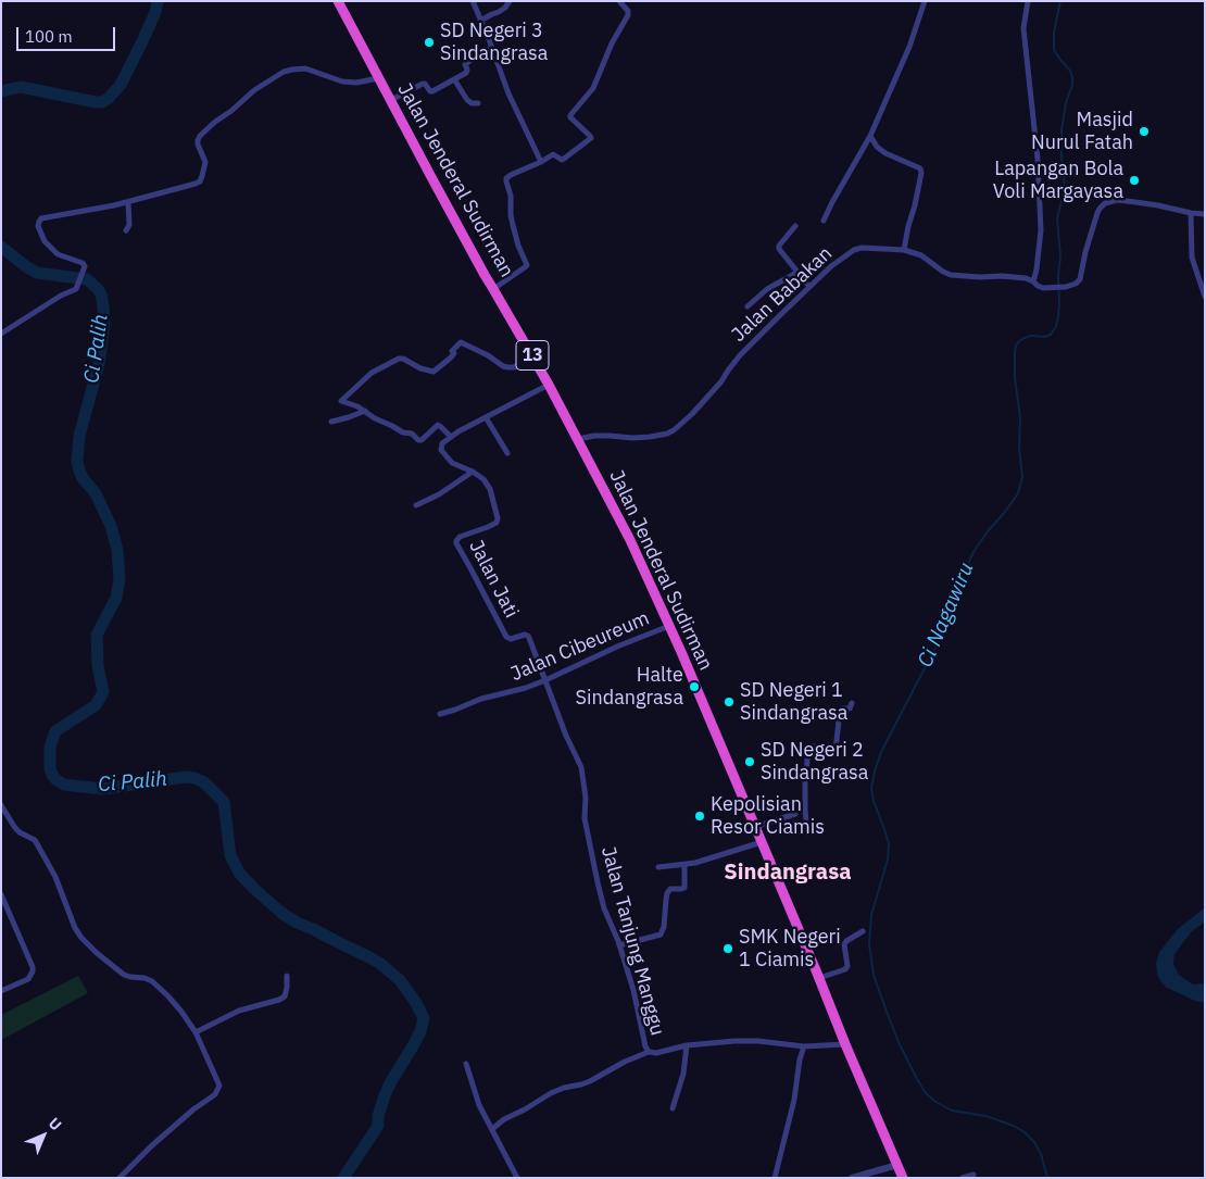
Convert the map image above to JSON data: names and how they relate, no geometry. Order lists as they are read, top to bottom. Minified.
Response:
{"streets":{"highway":["Jalan Jenderal Sudirman","13"],"street":["Jalan Babakan","Jalan Jati","Jalan Cibeureum","Jalan Tanjung Manggu"]},"crossings":[["Jalan Jenderal Sudirman","Jalan Babakan"],["Jalan Jenderal Sudirman","Jalan Cibeureum"],["Jalan Jenderal Sudirman","Jalan Tanjung Manggu"],["Jalan Jati","Jalan Cibeureum"],["Jalan Jati","Jalan Tanjung Manggu"],["Jalan Cibeureum","Jalan Tanjung Manggu"]],"districts":["Sindangrasa"],"water":["Ci Palih","Ci Nagawiru"],"places":["SD Negeri 3 Sindangrasa","Masjid Nurul Fatah","Lapangan Bola Voli Margayasa","Halte Sindangrasa","SD Negeri 1 Sindangrasa","SD Negeri 2 Sindangrasa","Kepolisian Resor Ciamis","SMK Negeri 1 Ciamis"],"scale_bar":"100 m","north":"top right"}
